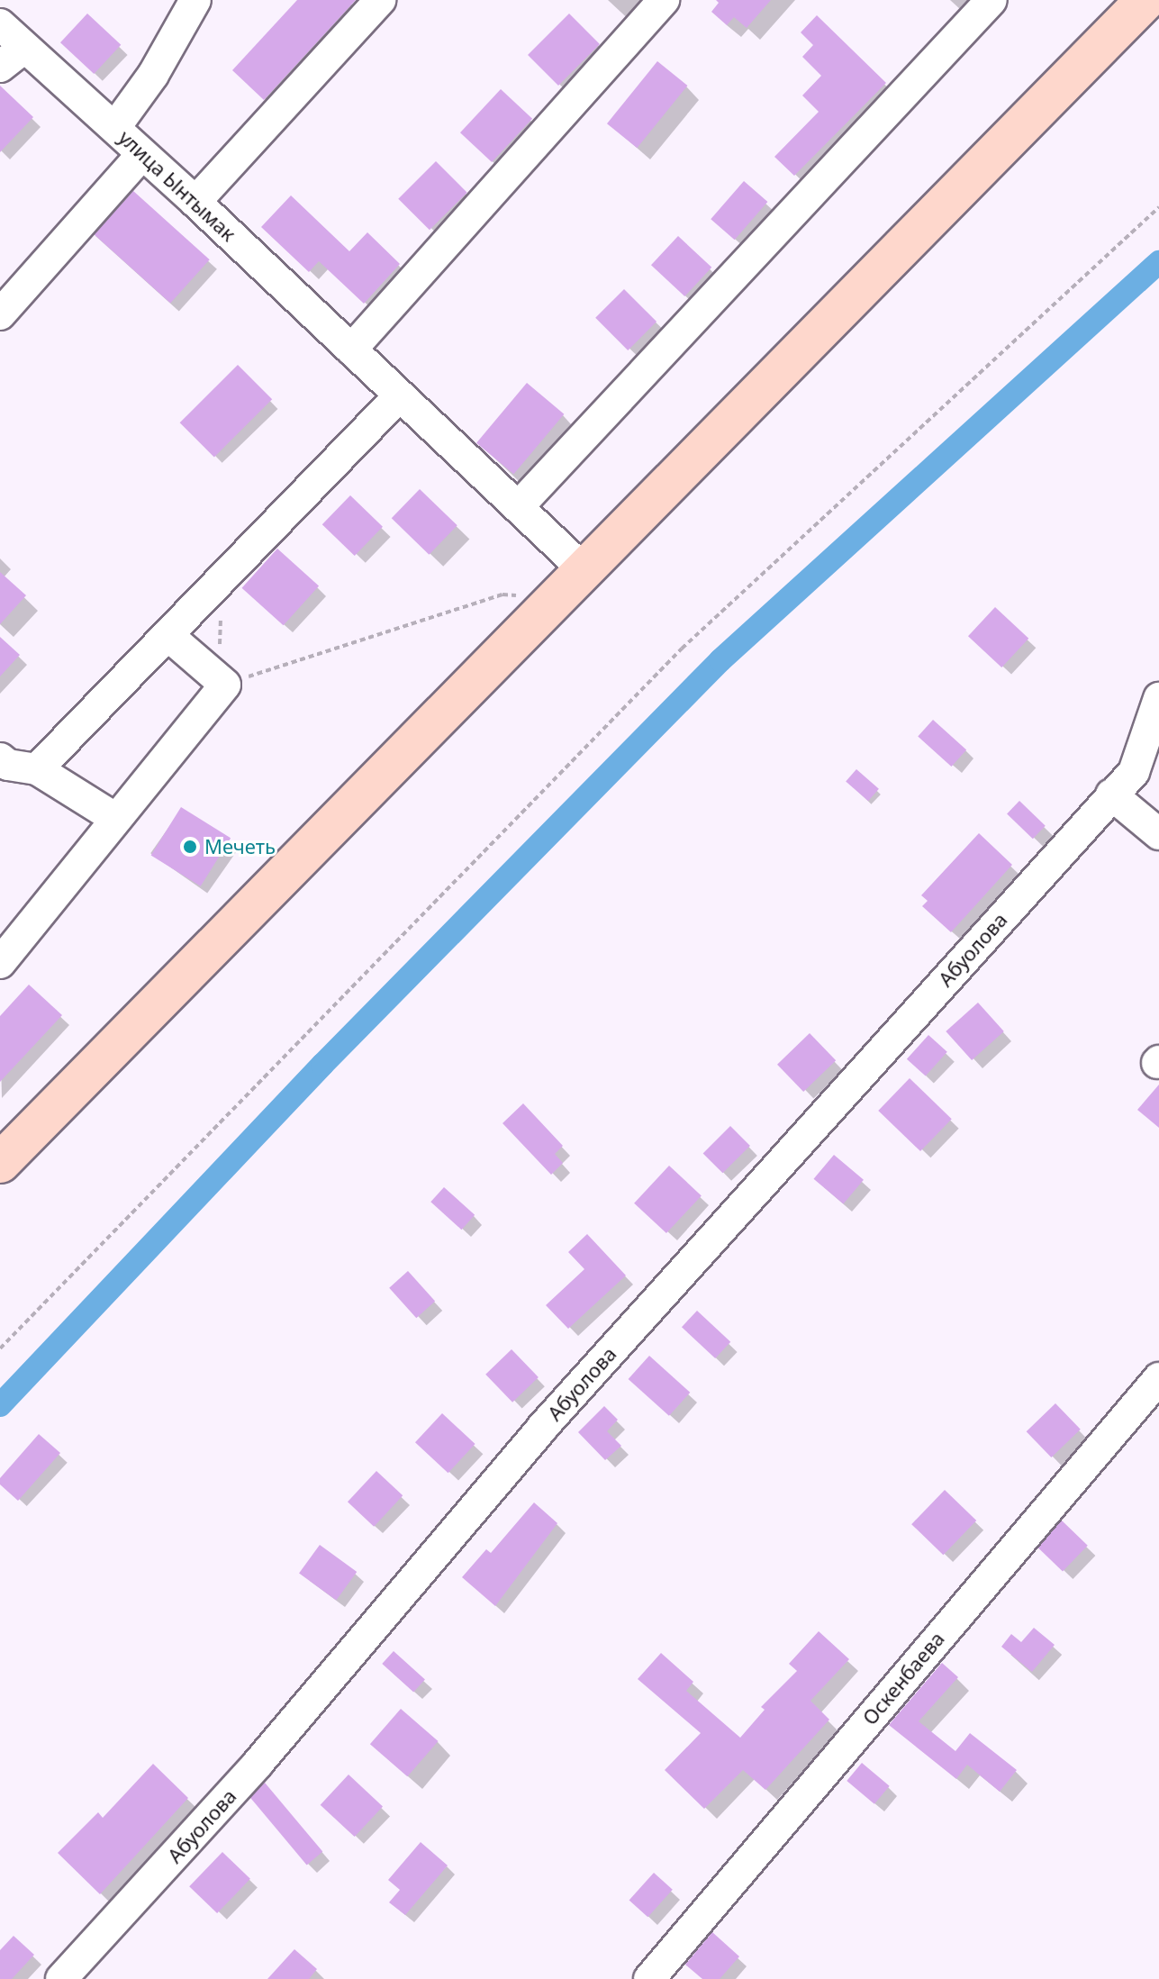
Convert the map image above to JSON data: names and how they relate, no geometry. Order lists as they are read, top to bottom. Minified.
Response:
{"streets":{"street":["улица Ынтымак","Абуолова","Оскенбаева"]},"places":["Мечеть"]}
